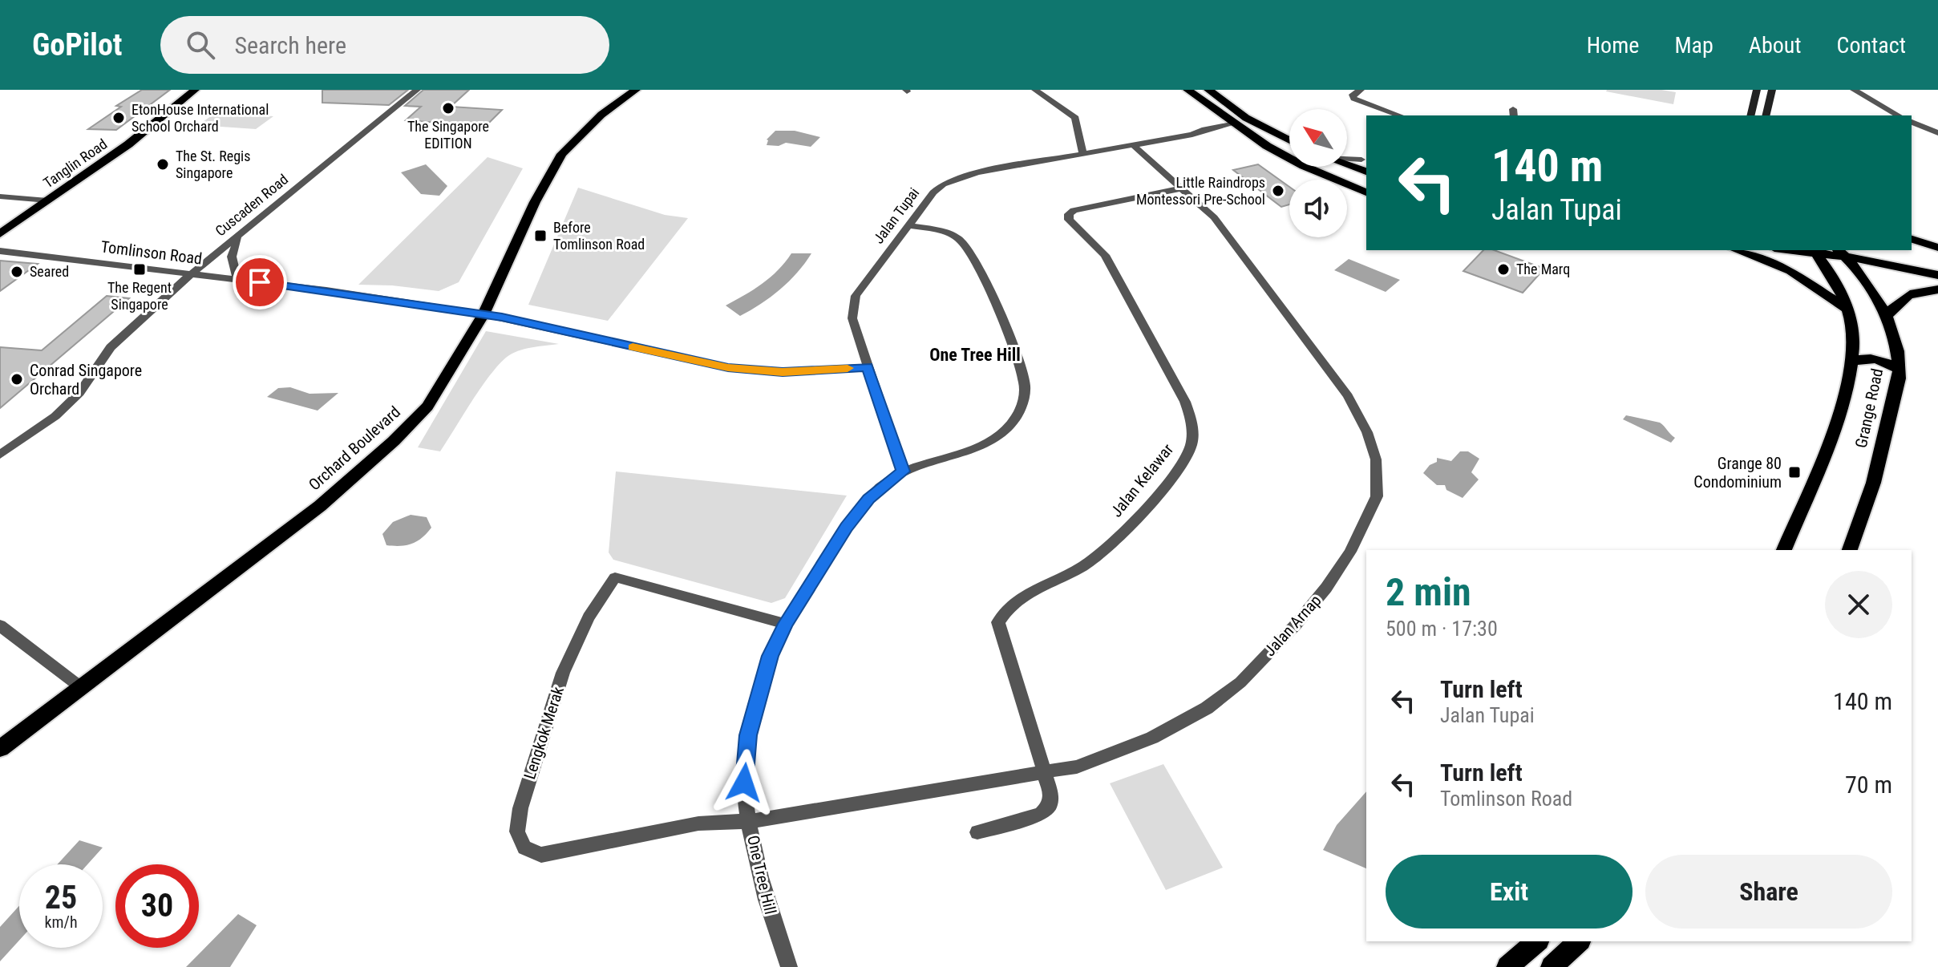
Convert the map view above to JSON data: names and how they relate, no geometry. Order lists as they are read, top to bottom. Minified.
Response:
{"streets":{"main road":["Tanglin Road","Grange Road","Orchard Boulevard"],"street":["Cuscaden Road","Jalan Tupai","Tomlinson Road","Jalan Kelawar","Jalan Arnap","Lengkok Merak","One Tree Hill"]},"crossings":[["Cuscaden Road","Tomlinson Road"],["Jalan Tupai","Tomlinson Road"],["Jalan Tupai","Jalan Arnap"],["Jalan Tupai","One Tree Hill"],["Tomlinson Road","Orchard Boulevard"],["Jalan Kelawar","Jalan Arnap"],["Jalan Arnap","Lengkok Merak"],["Jalan Arnap","One Tree Hill"],["Lengkok Merak","One Tree Hill"]],"districts":["One Tree Hill"],"places":{"other":["The Singapore EDITION","EtonHouse International School Orchard","The St. Regis Singapore","Little Raindrops Montessori Pre-School","The Marq","Seared","Conrad Singapore Orchard"],"transit":["Before Tomlinson Road","The Regent Singapore","Grange 80 Condominium"]},"north":"top left","page":{"header":"GoPilot","search":"Search here","nav":["Home","Map","About","Contact"],"turn":["140 m","Jalan Tupai"],"heading":["2 min","500 m · 17:30"],"list":[{"name":"Turn left","note":"Jalan Tupai","value":"140 m"},{"name":"Turn left","note":"Tomlinson Road","value":"70 m"}],"buttons":["Exit","Share"],"speed":"25 km/h","limit":"30"}}
